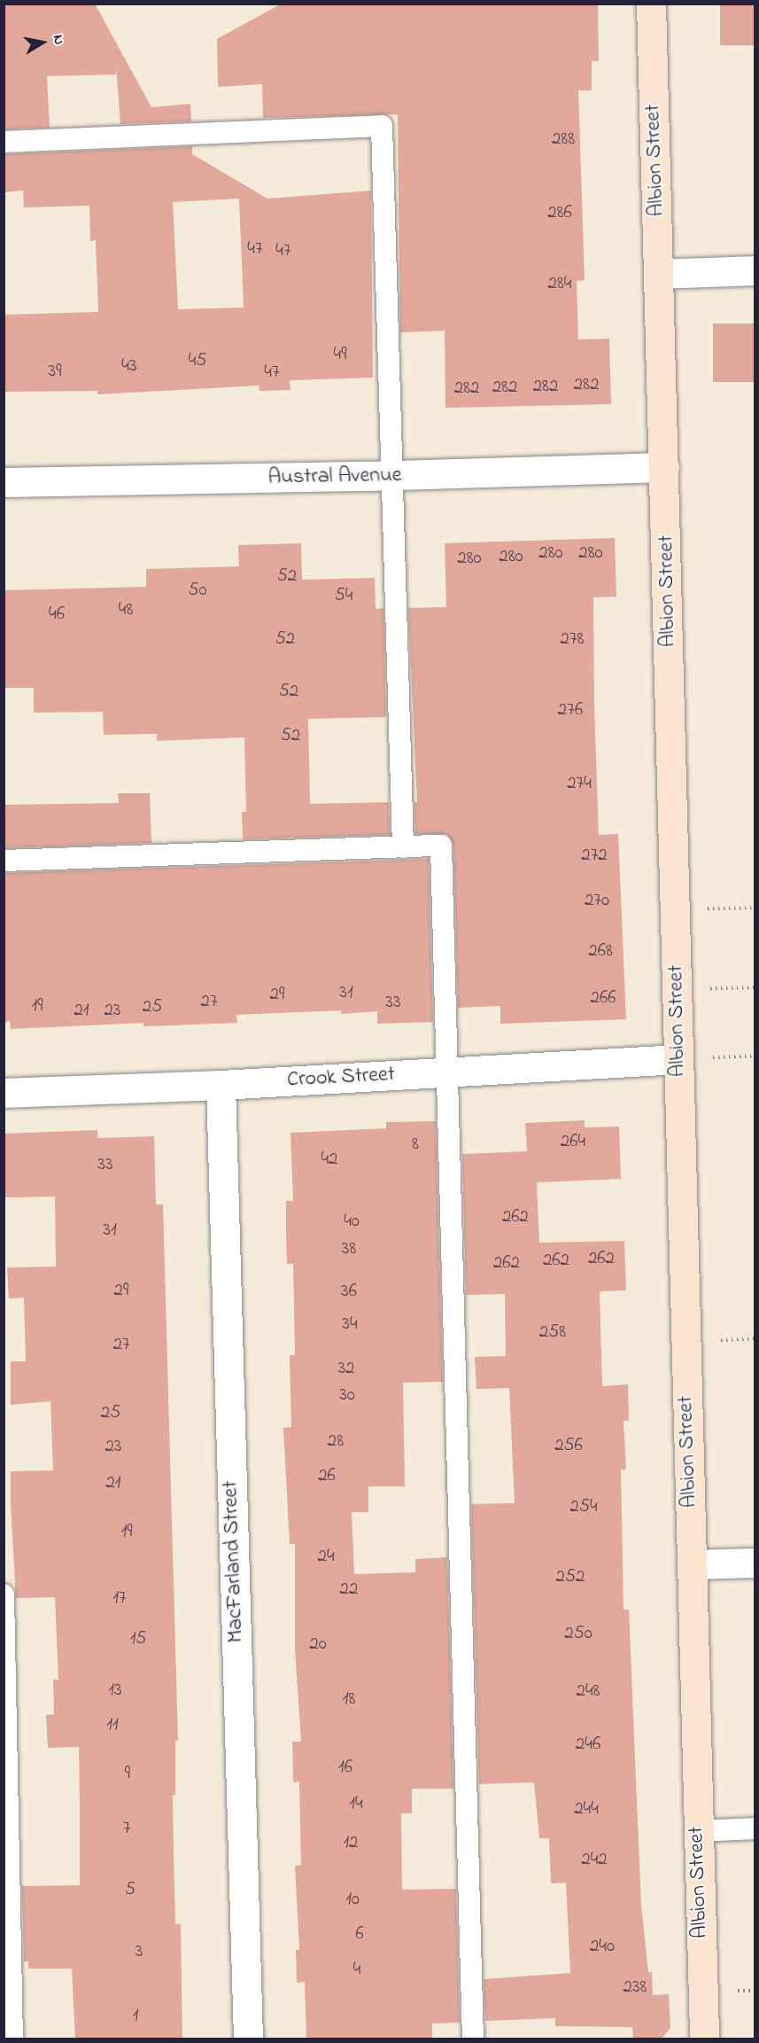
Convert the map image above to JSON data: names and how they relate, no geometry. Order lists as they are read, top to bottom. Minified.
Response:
{"streets":{"street":["Albion Street","Austral Avenue","Crook Street","MacFarland Street"]},"crossings":[["Albion Street","Austral Avenue"],["Albion Street","Crook Street"],["Crook Street","MacFarland Street"]],"house_numbers":["288","286","47","47","284","49","45","43","39","47","282","282","282","282","280","280","280","280","52","50","54","48","46","52","278","52","276","52","274","272","270","268","31","29","266","27","33","19","25","21","23","264","8","42","33","262","40","31","38","262","262","262","29","36","34","258","27","32","30","25","28","256","23","26","21","254","19","24","252","22","17","250","15","20","13","248","18","11","246","16","9","14","244","7","12","242","5","10","6","240","3","4","238","1"],"north":"right"}
